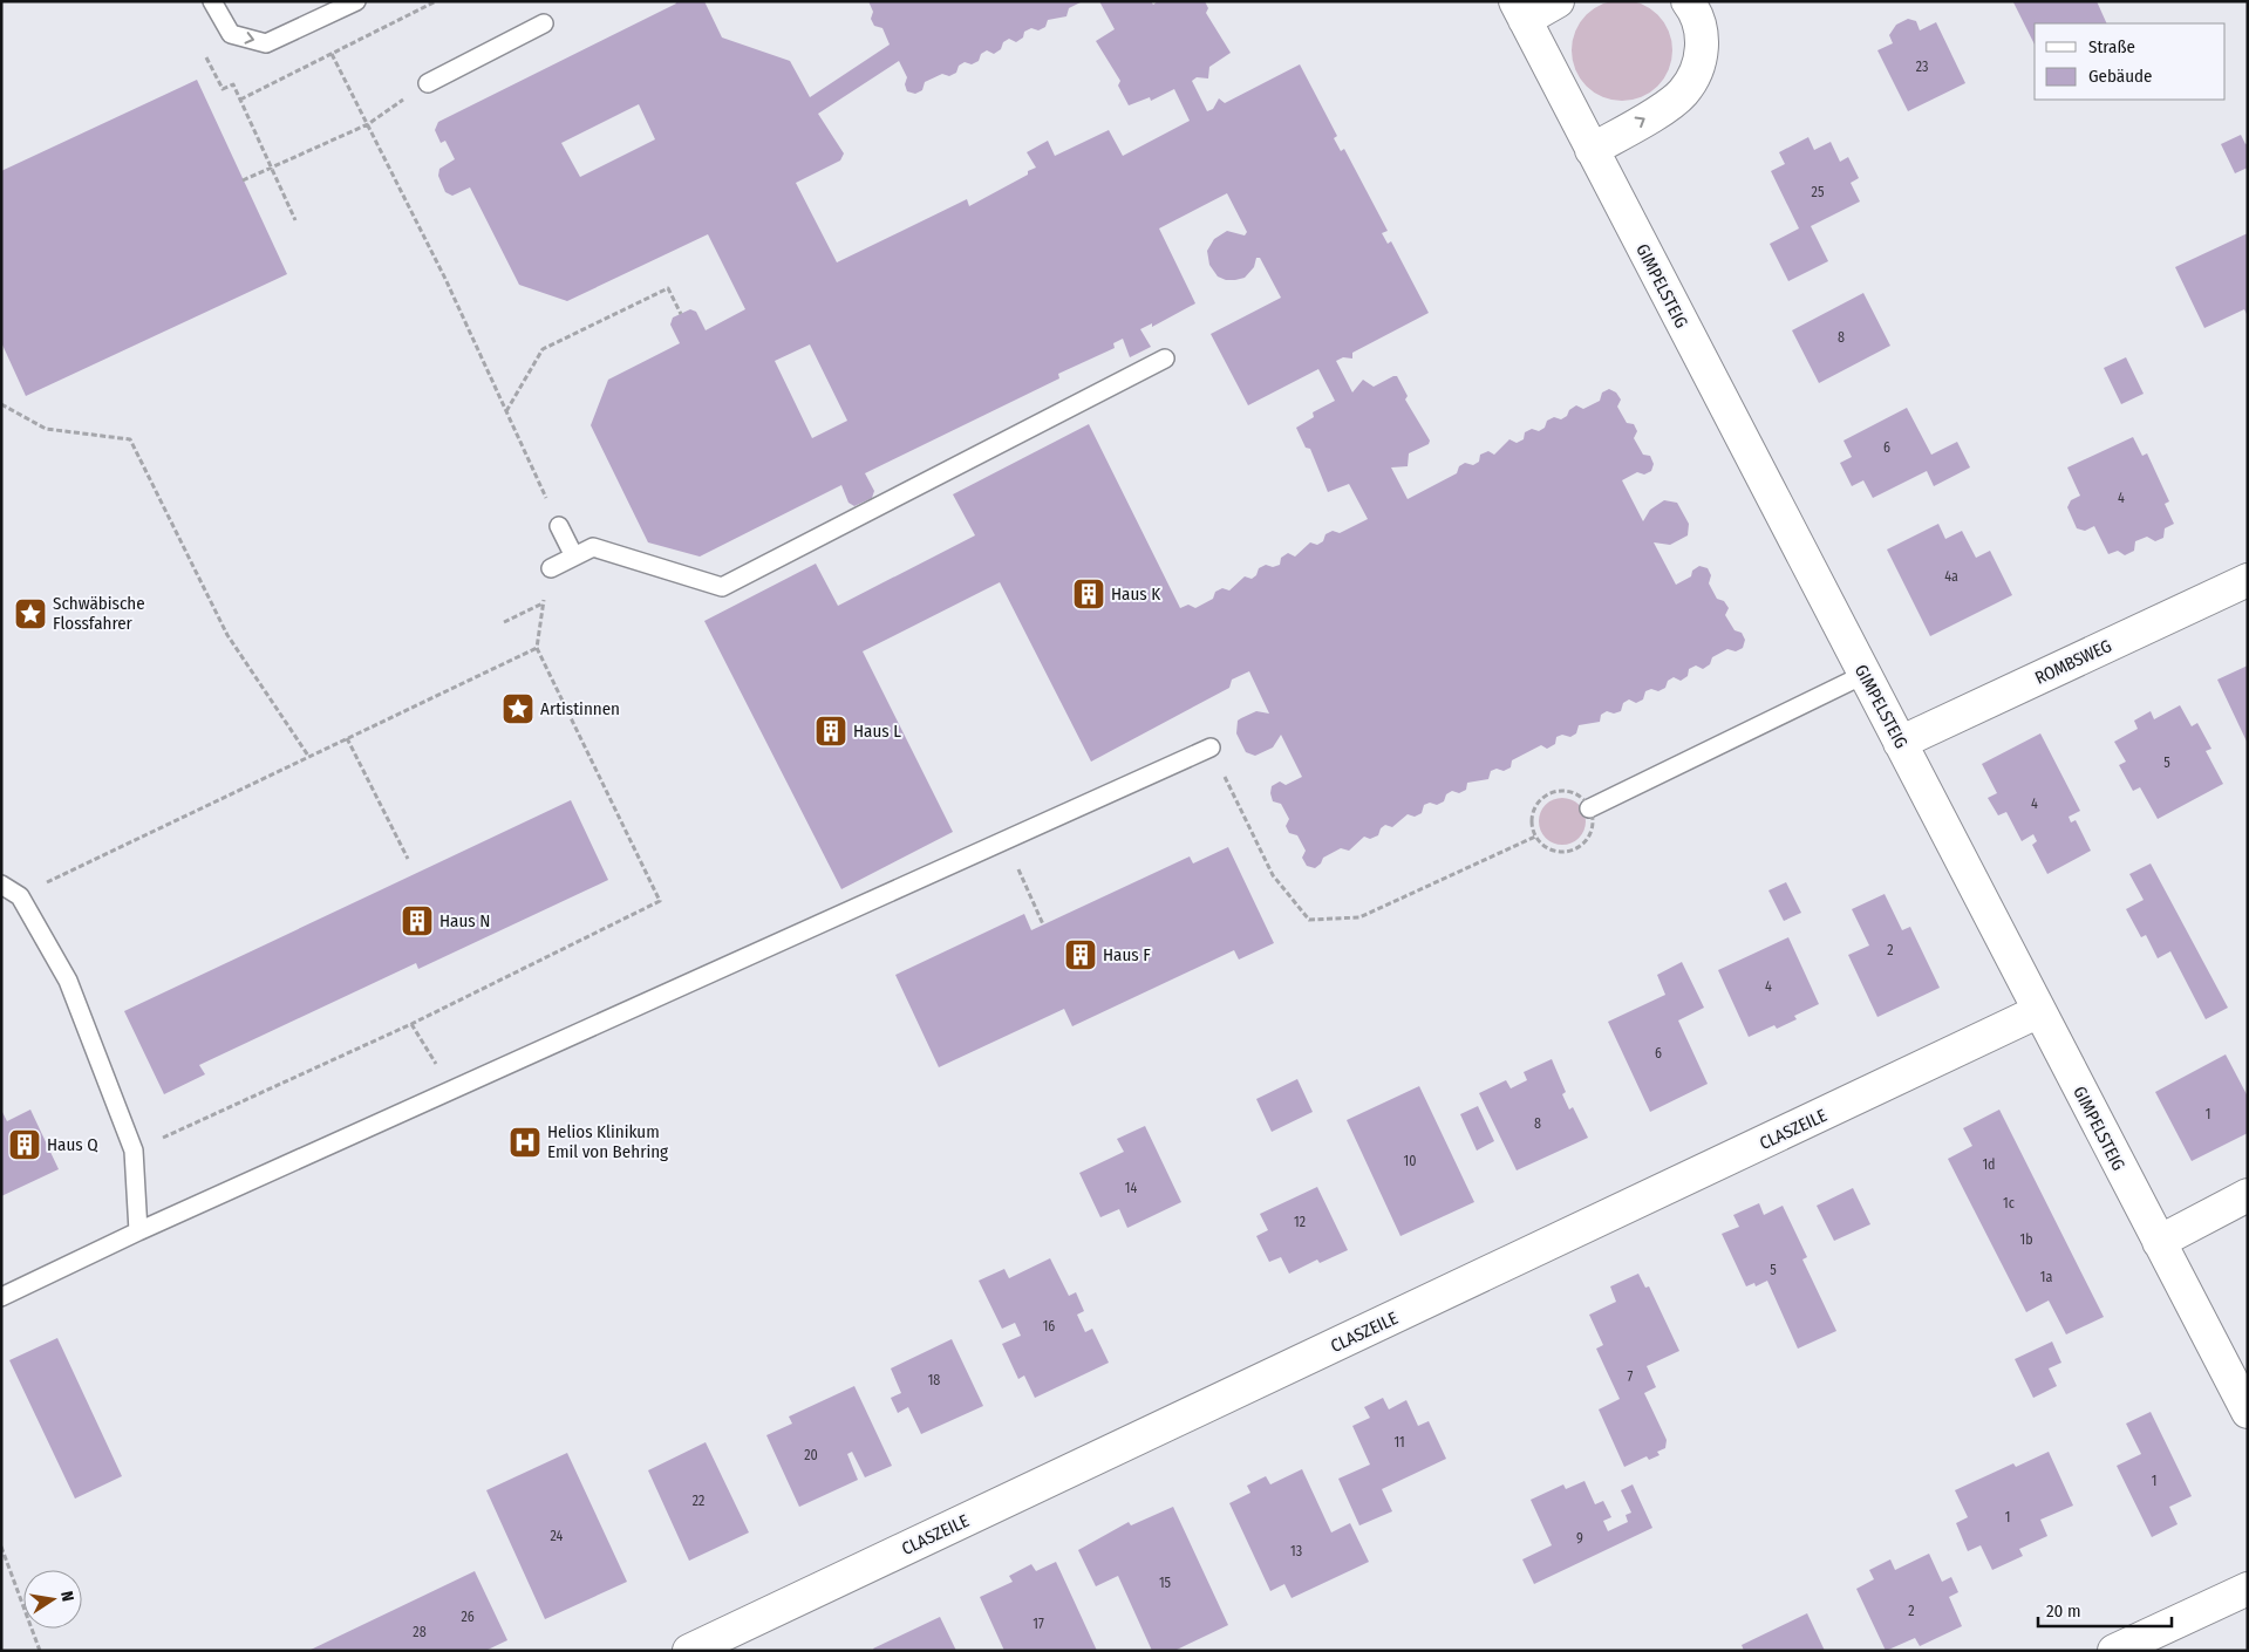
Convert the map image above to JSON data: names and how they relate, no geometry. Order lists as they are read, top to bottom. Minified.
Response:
{"streets":{"street":["GIMPELSTEIG","ROMBSWEG","CLASZEILE"]},"crossings":[["GIMPELSTEIG","ROMBSWEG"],["GIMPELSTEIG","CLASZEILE"]],"places":{"building":["Haus K","Haus L","Haus N","Haus F","Haus Q"],"place":["Schwäbische Flossfahrer","Artistinnen"],"hospital":["Helios Klinikum Emil von Behring"]},"house_numbers":["23","25","8","6","4","4a","5","4","2","4","6","1","8","10","1d","14","1c","12","1b","5","1a","16","7","18","11","20","1","22","1","24","9","13","15","2","26","17","28"],"legend":["Straße","Gebäude"],"scale_bar":"20 m","north":"right"}
